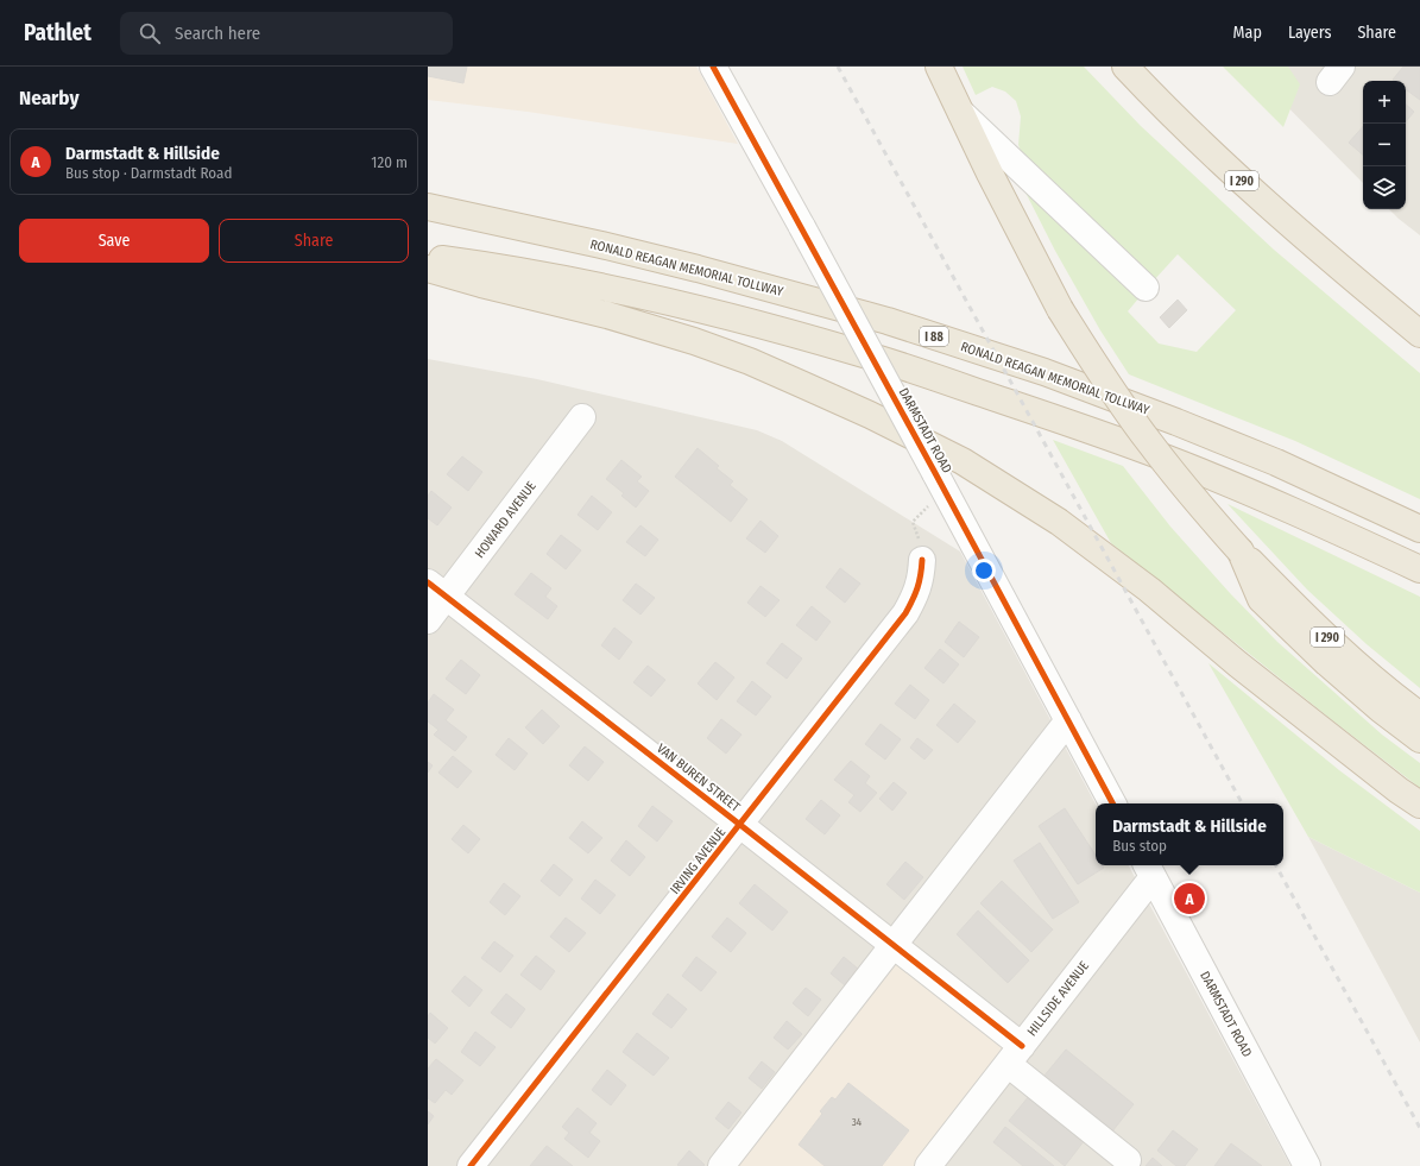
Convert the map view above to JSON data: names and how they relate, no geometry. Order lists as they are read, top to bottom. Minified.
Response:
{"streets":{"highway":["I 290","RONALD REAGAN MEMORIAL TOLLWAY","I 88"],"street":["DARMSTADT ROAD","HOWARD AVENUE","VAN BUREN STREET","IRVING AVENUE","HILLSIDE AVENUE"]},"crossings":[["DARMSTADT ROAD","HILLSIDE AVENUE"],["HOWARD AVENUE","VAN BUREN STREET"],["VAN BUREN STREET","IRVING AVENUE"],["VAN BUREN STREET","HILLSIDE AVENUE"]],"house_numbers":["34"],"page":{"header":"Pathlet","search":"Search here","nav":["Map","Layers","Share"],"heading":"Nearby","map_buttons":["+","−"],"list":[{"mark":"A","name":"Darmstadt & Hillside","note":"Bus stop · Darmstadt Road","value":"120 m"}],"buttons":["Save","Share"],"popup":["Darmstadt & Hillside","Bus stop"],"pins":"A"}}
